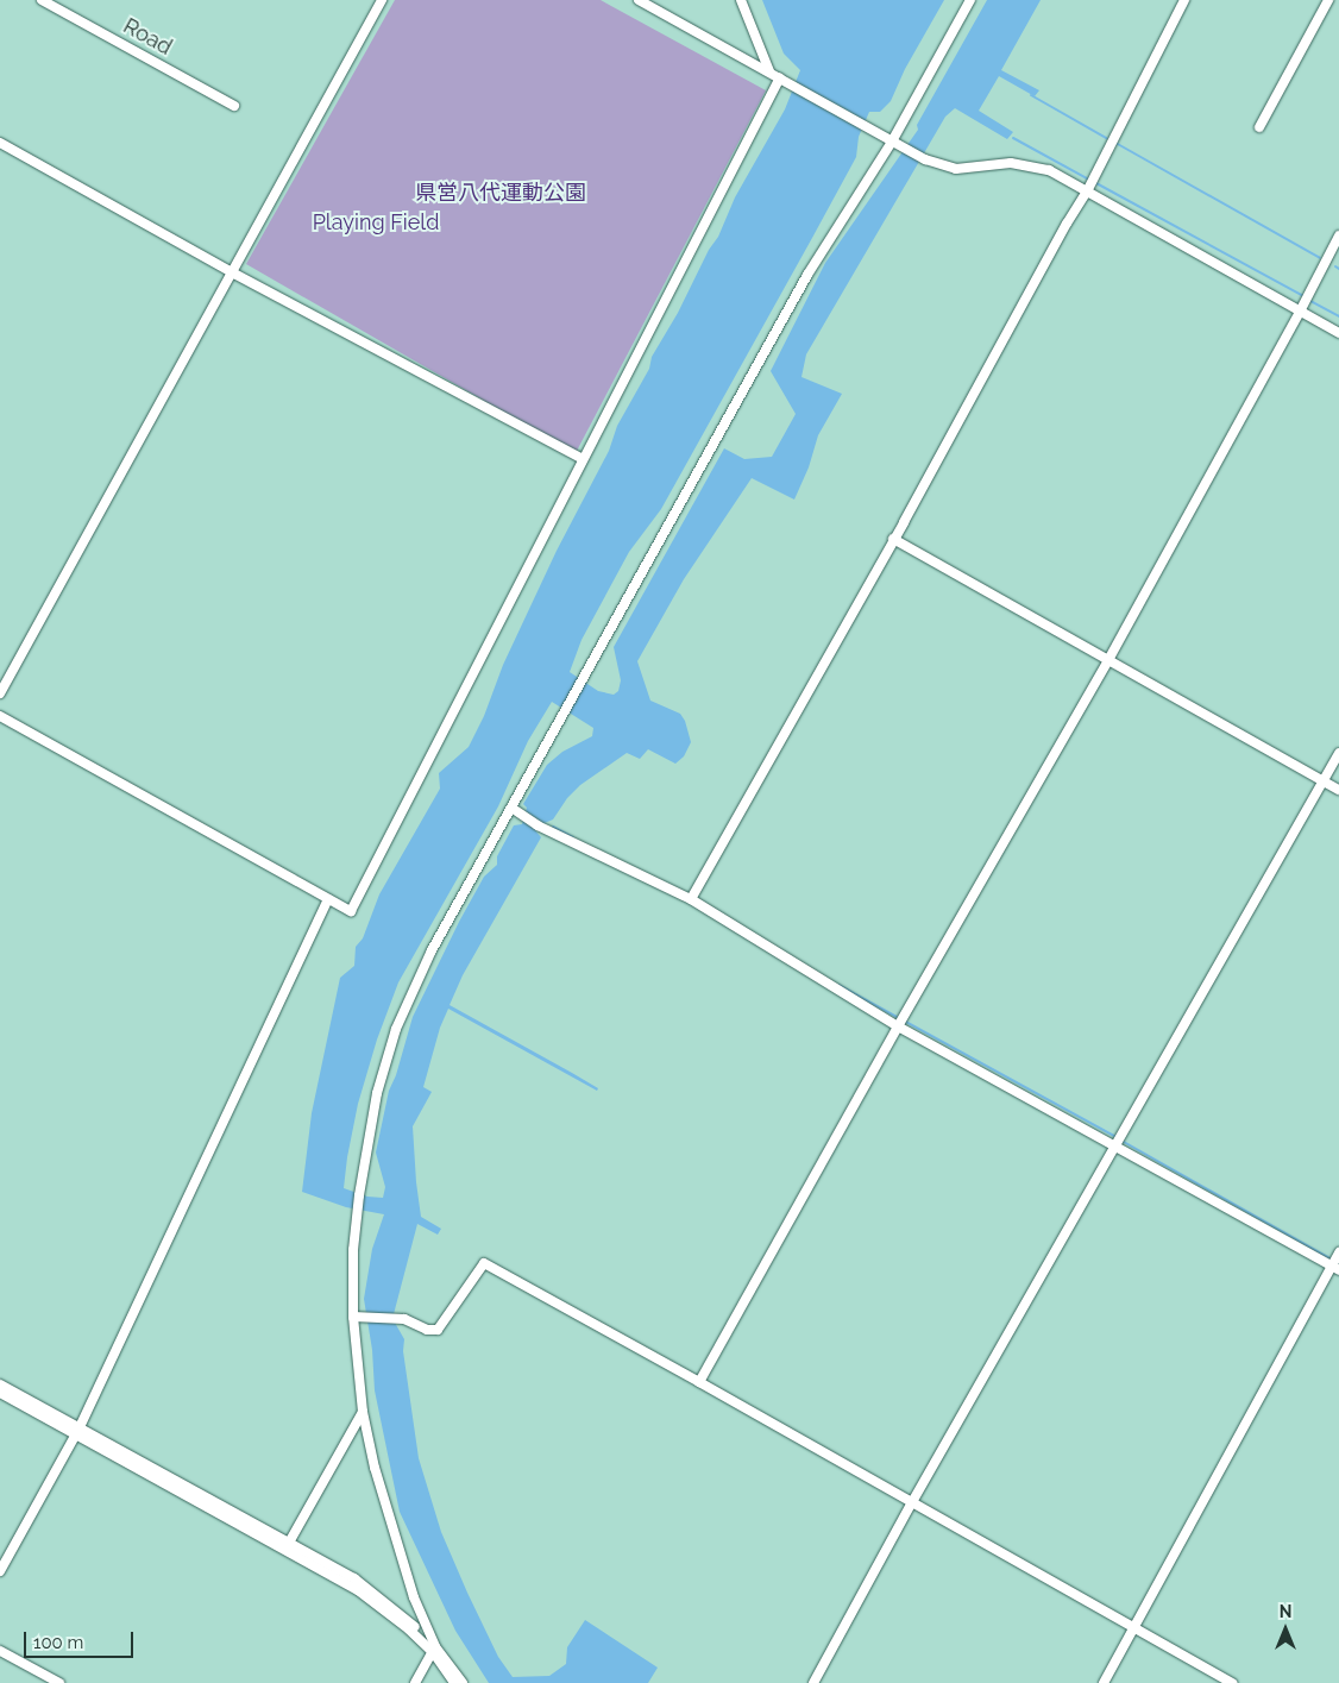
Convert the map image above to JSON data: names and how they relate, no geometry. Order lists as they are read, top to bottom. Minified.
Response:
{"streets":{"street":["Road"]},"parks":["県営八代運動公園","Playing Field"],"scale_bar":"100 m","north":"top"}
